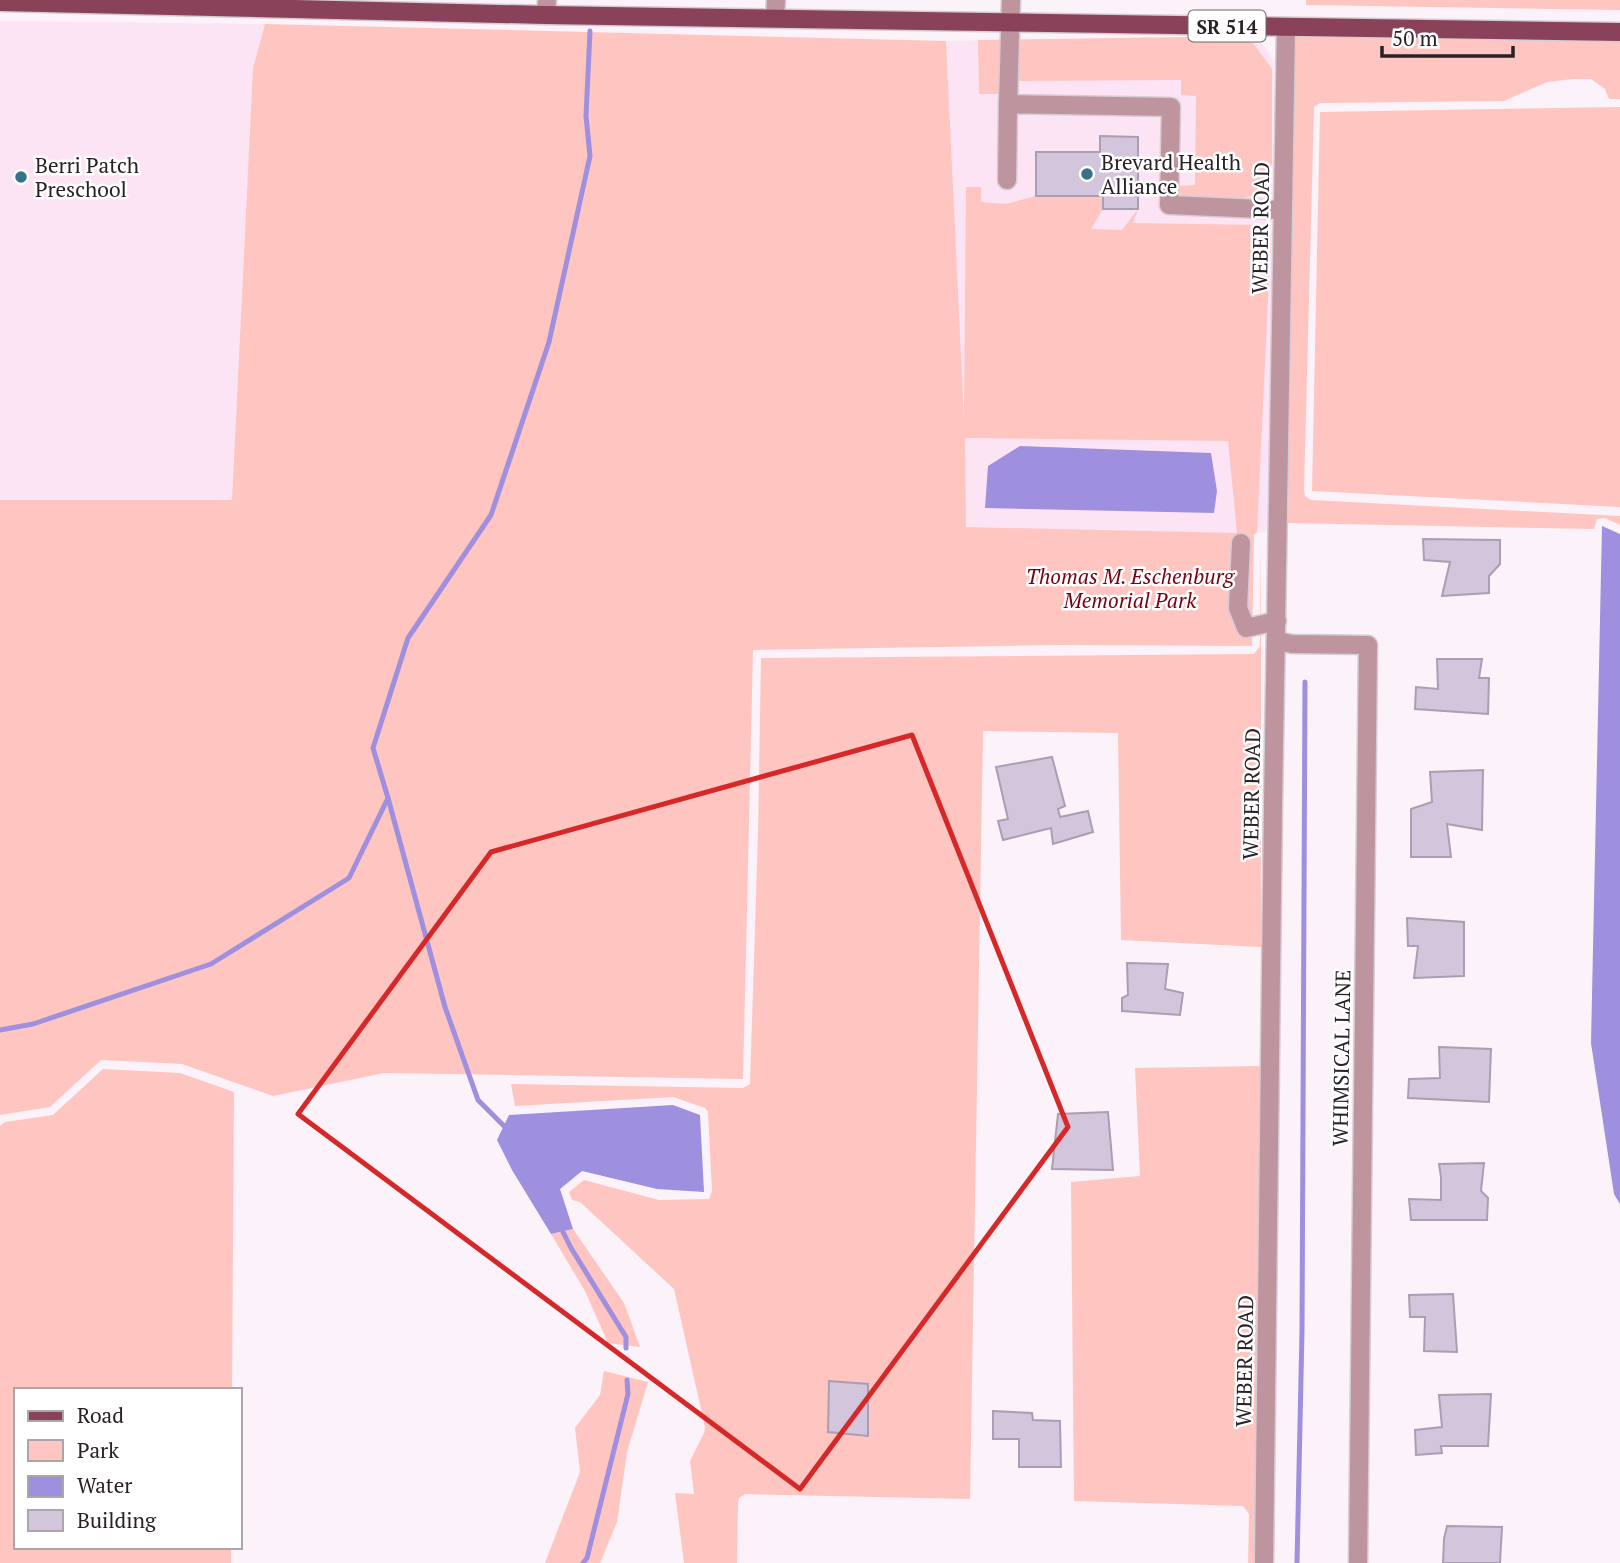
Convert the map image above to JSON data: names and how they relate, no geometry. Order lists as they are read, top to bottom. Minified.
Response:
{"streets":{"main road":["SR 514"],"street":["WEBER ROAD","WHIMSICAL LANE"]},"crossings":[["SR 514","WEBER ROAD"],["WEBER ROAD","WHIMSICAL LANE"]],"parks":["Thomas M. Eschenburg Memorial Park"],"places":["Brevard Health Alliance","Berri Patch Preschool"],"legend":["Road","Park","Water","Building"],"scale_bar":"50 m"}
